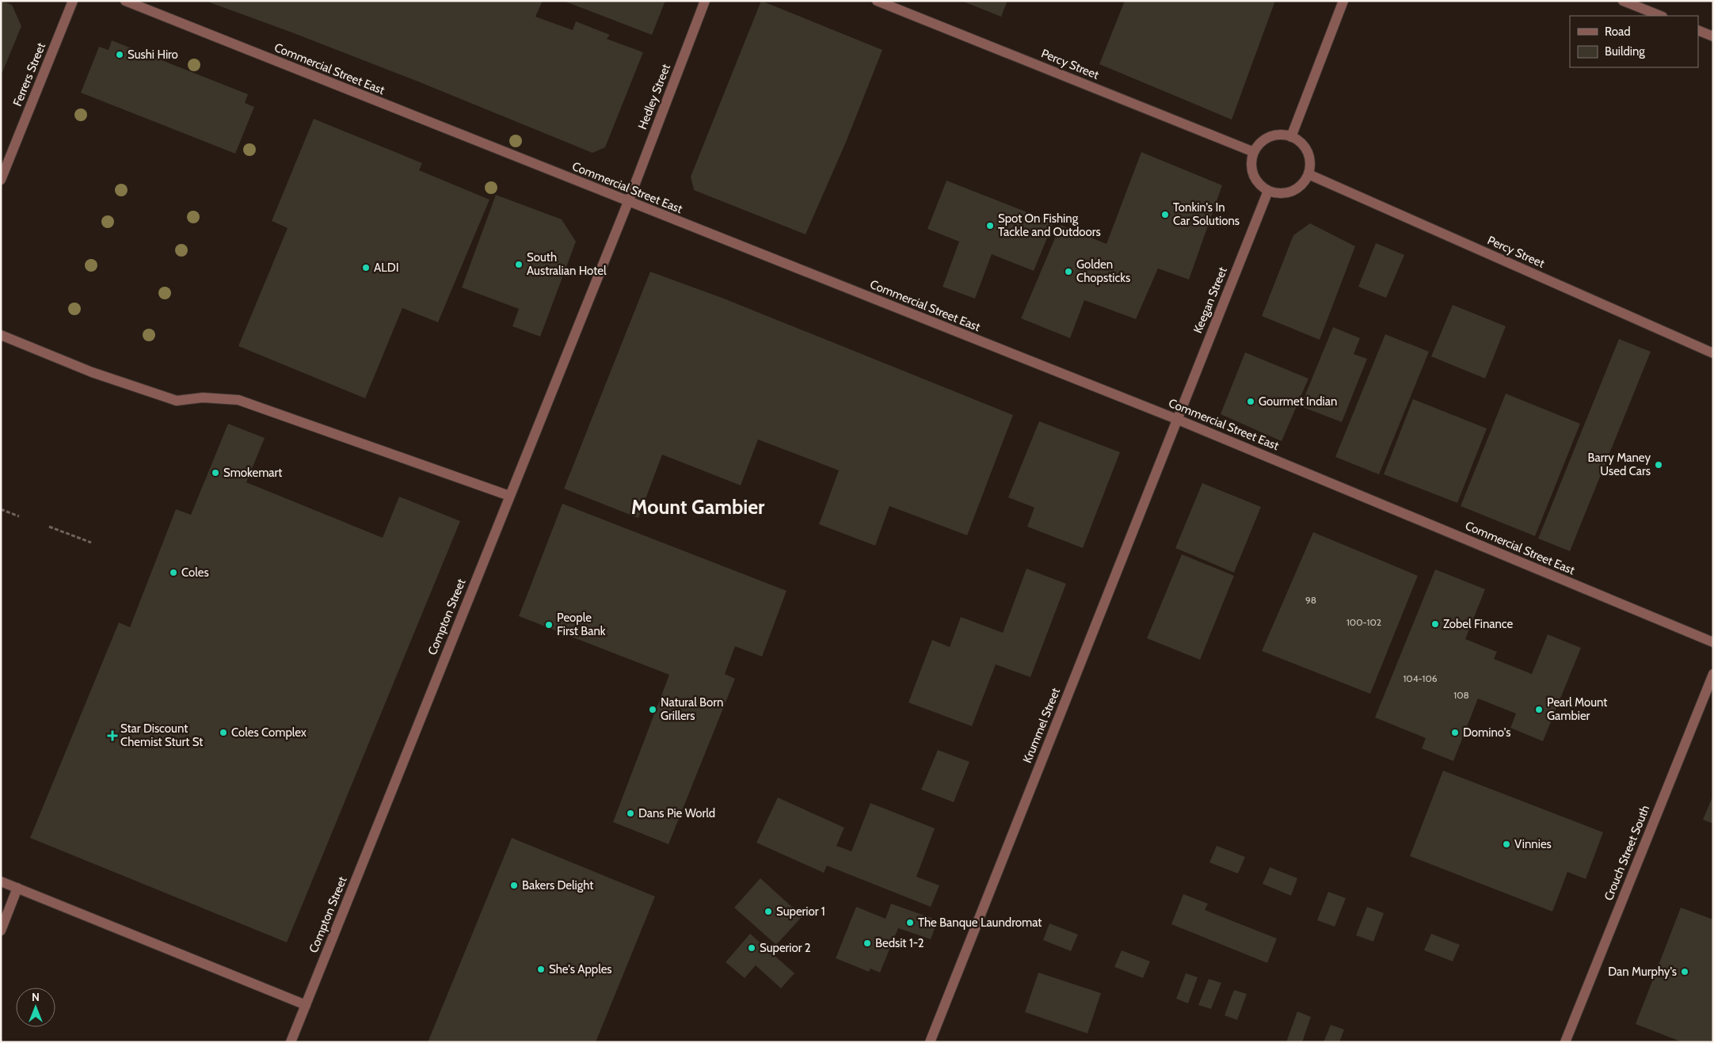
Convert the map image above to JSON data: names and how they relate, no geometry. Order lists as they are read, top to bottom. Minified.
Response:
{"streets":{"street":["Percy Street","Commercial Street East","Ferrers Street","Hedley Street","Keegan Street","Compton Street","Krummel Street","Crouch Street South"]},"crossings":[["Percy Street","Keegan Street"],["Commercial Street East","Hedley Street"],["Commercial Street East","Keegan Street"],["Commercial Street East","Compton Street"],["Commercial Street East","Krummel Street"],["Hedley Street","Compton Street"],["Keegan Street","Krummel Street"]],"districts":["Mount Gambier"],"places":{"other":["Sushi Hiro","Tonkin's In Car Solutions","Spot On Fishing Tackle and Outdoors","South Australian Hotel","ALDI","Golden Chopsticks","Gourmet Indian","Barry Maney Used Cars","Smokemart","Coles","Zobel Finance","People First Bank","Natural Born Grillers","Pearl Mount Gambier","Coles Complex","Domino's","Dans Pie World","Vinnies","Bakers Delight","Superior 1","The Banque Laundromat","Bedsit 1-2","Superior 2","She's Apples","Dan Murphy's"],"health":["Star Discount Chemist Sturt St"]},"house_numbers":["98","100-102","104-106","108"],"legend":["Road","Building"],"north":"top"}
